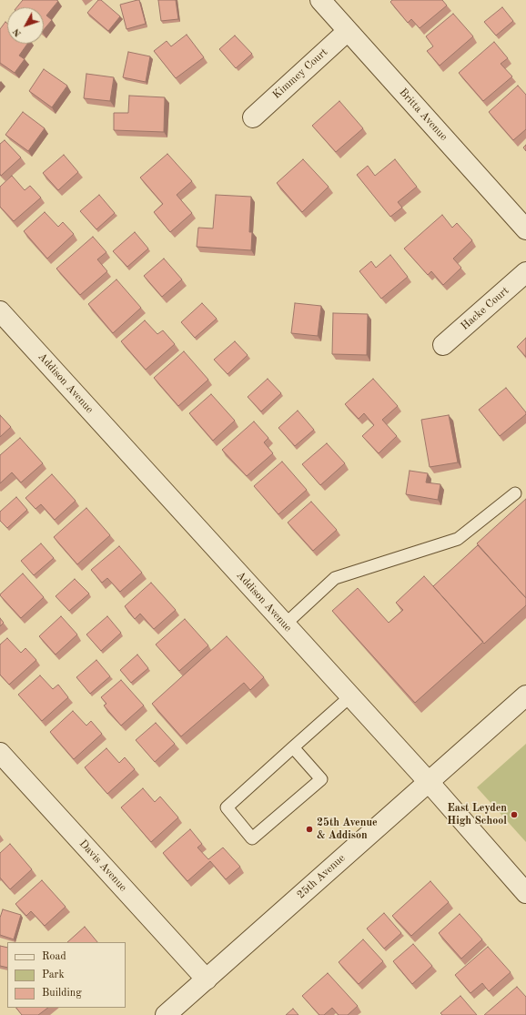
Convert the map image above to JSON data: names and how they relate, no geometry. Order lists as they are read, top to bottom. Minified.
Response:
{"streets":{"street":["Kimmey Court","Britta Avenue","Hacke Court","Addison Avenue","Davis Avenue","25th Avenue"]},"crossings":[["Kimmey Court","Britta Avenue"],["Addison Avenue","25th Avenue"],["Davis Avenue","25th Avenue"]],"places":["East Leyden High School","25th Avenue & Addison"],"legend":["Road","Park","Building"],"north":"bottom left"}
